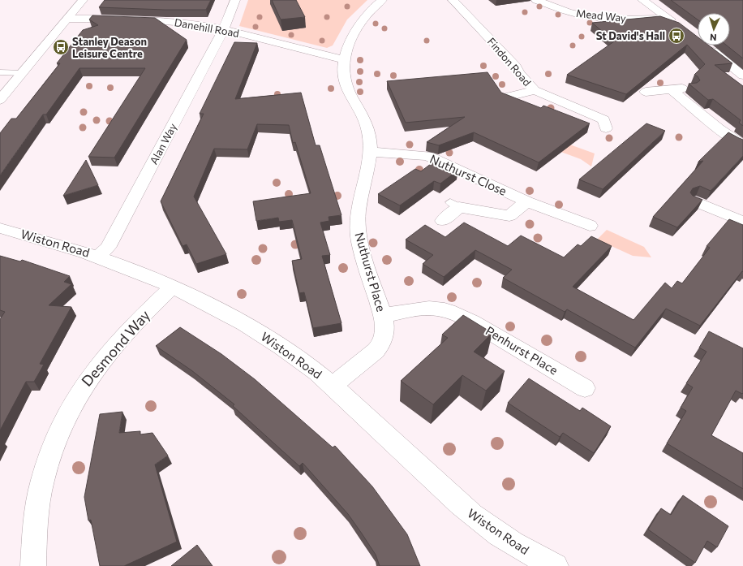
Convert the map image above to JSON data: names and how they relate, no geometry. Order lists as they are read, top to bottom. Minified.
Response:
{"streets":{"street":["Mead Way","Danehill Road","Findon Road","Alan Way","Nuthurst Close","Wiston Road","Nuthurst Place","Desmond Way","Penhurst Place"]},"crossings":[["Danehill Road","Alan Way"],["Danehill Road","Nuthurst Place"],["Alan Way","Wiston Road"],["Nuthurst Close","Nuthurst Place"],["Wiston Road","Nuthurst Place"],["Wiston Road","Desmond Way"],["Nuthurst Place","Penhurst Place"]],"places":{"bus stop":["St David's Hall","Stanley Deason Leisure Centre"]},"north":"bottom"}
